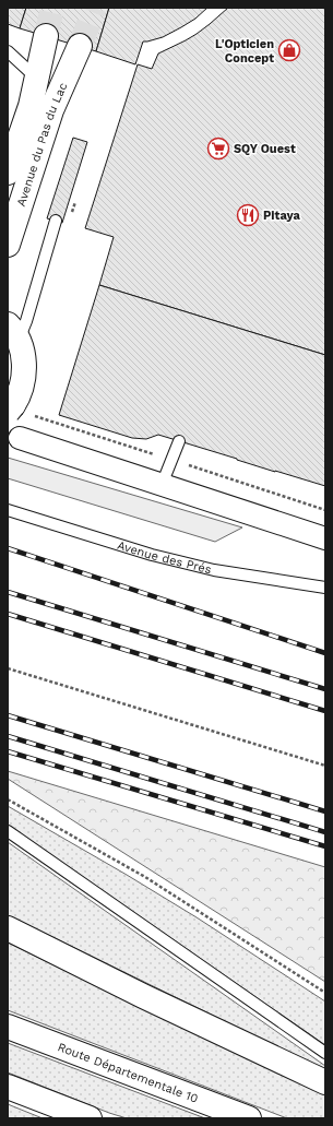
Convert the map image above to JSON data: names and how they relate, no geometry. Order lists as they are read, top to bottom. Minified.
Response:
{"streets":{"main road":["Avenue du Pas du Lac","Route Départementale 10"],"lane":["Avenue des Prés"]},"places":{"shop":["L'Opticien Concept"],"supermarket":["SQY Ouest"],"restaurant":["Pitaya"]}}
